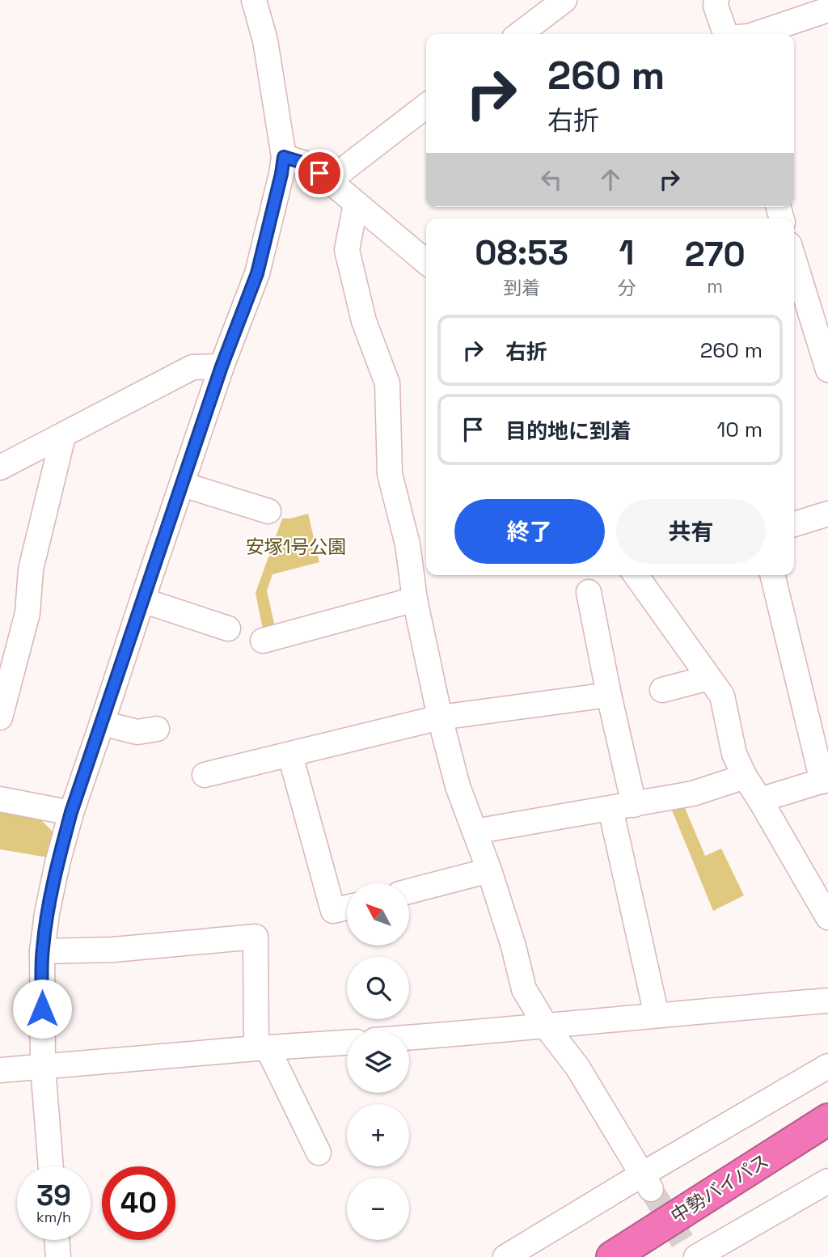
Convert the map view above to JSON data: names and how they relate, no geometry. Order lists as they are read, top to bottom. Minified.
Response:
{"streets":{"highway":["中勢バイパス"]},"parks":["安塚1号公園"],"north":"top left","page":{"turn":["260 m","右折"],"eta":["08:53","到着","1","分","270","m"],"list":[{"name":"右折","value":"260 m"},{"name":"目的地に到着","value":"10 m"}],"buttons":["終了","共有"],"map_buttons":["+","−"],"speed":"39 km/h","limit":"40"}}
